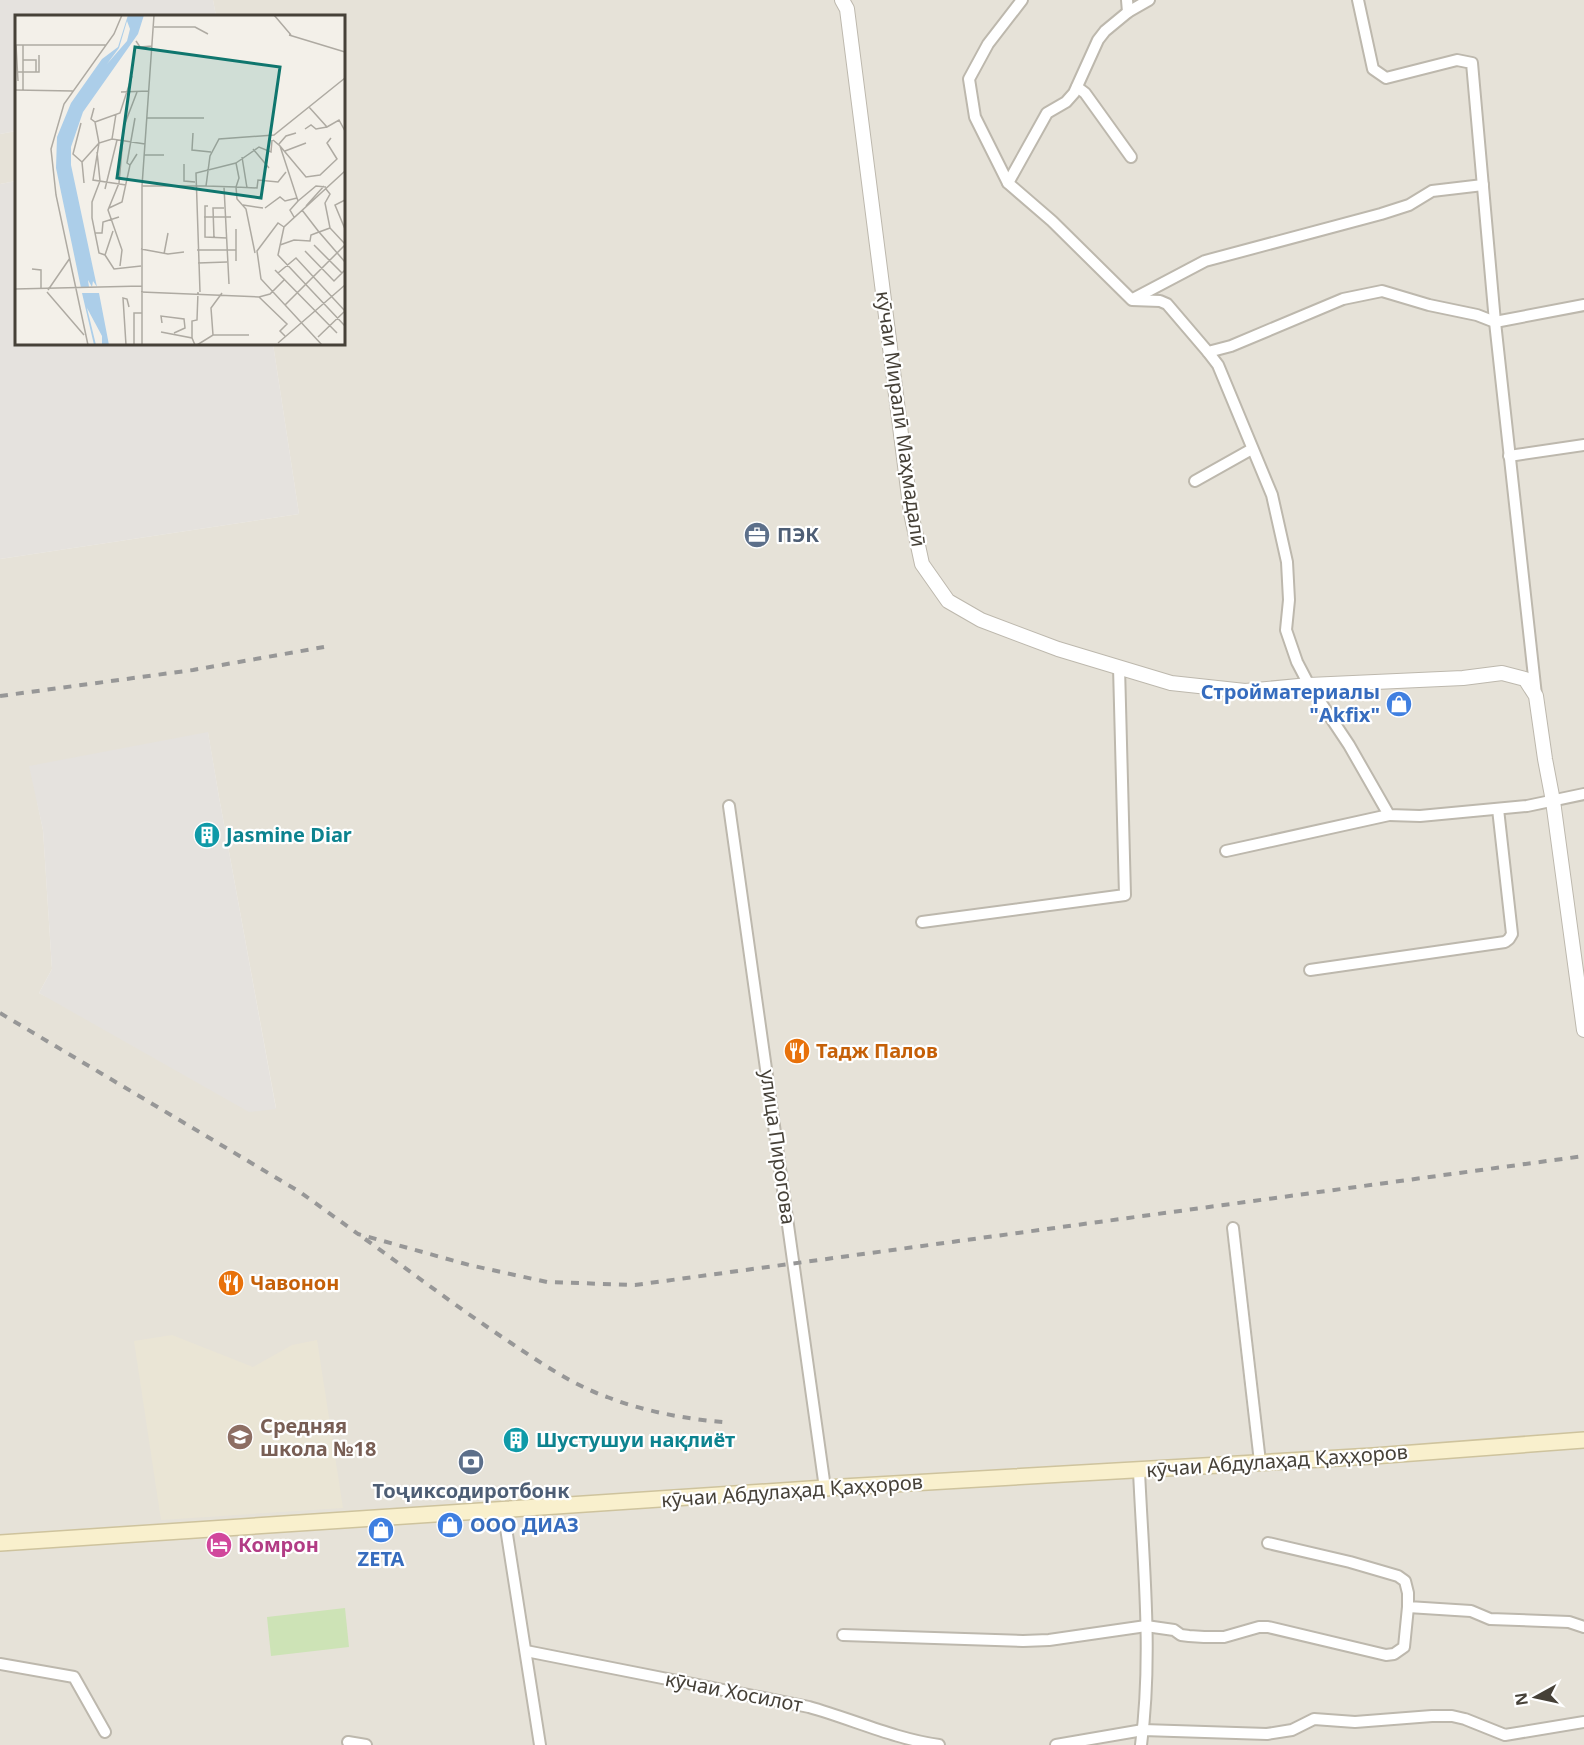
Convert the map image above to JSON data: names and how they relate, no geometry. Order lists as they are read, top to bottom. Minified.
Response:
{"streets":{"main road":["кӯчаи Абдулаҳад Қаҳҳоров"],"street":["кӯчаи Миралӣ Маҳмадалӣ","улица Пирогова","кӯчаи Хосилот"]},"crossings":[["улица Пирогова","кӯчаи Абдулаҳад Қаҳҳоров"]],"places":{"office":["ПЭК"],"shop":["Стройматериалы \"Akfix\"","ООО ДИАЗ","ZETA"],"building":["Jasmine Diar","Шустушуи нақлиёт"],"restaurant":["Тадж Палов","Чавонон"],"school or university":["Средняя школа №18"],"bank":["Тоҷиксодиротбонк"],"hotel":["Комрон"]},"north":"left"}
